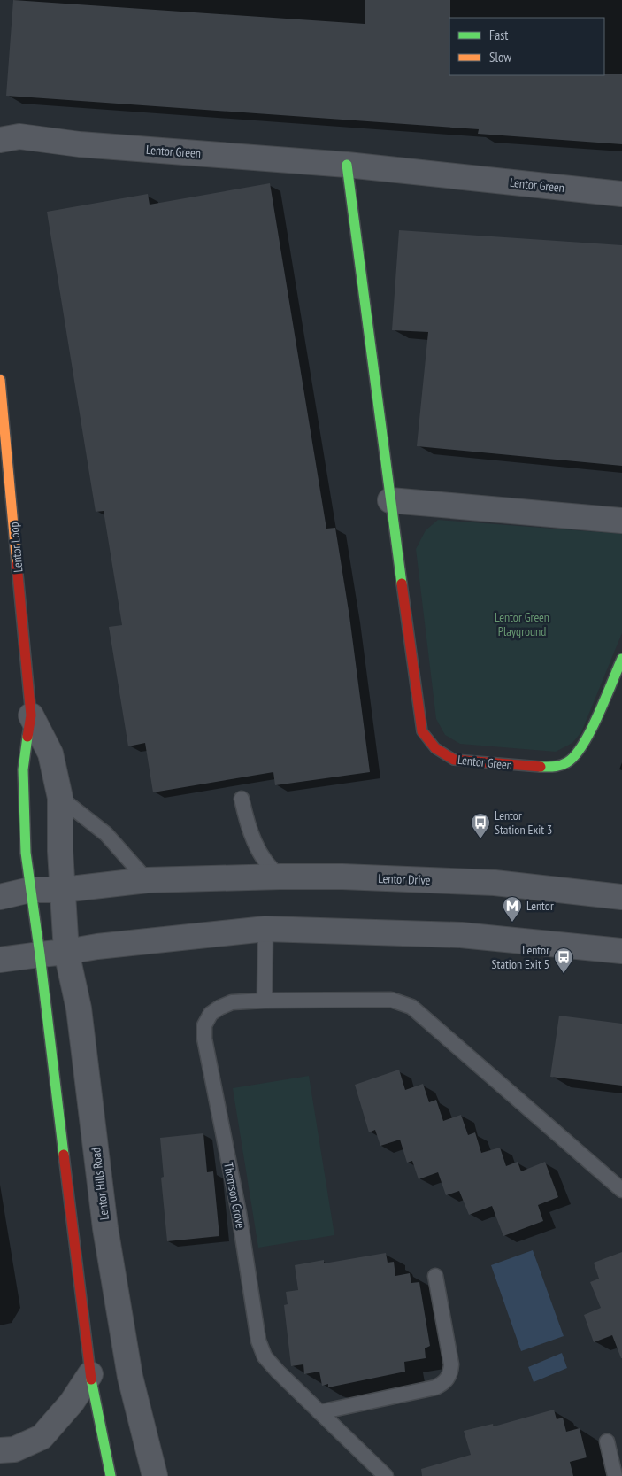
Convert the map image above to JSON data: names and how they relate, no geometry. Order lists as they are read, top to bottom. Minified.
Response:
{"streets":{"street":["Lentor Green","Lentor Loop","Lentor Drive","Lentor Hills Road"],"lane":["Thomson Grove"]},"crossings":[["Lentor Loop","Lentor Hills Road"]],"parks":["Lentor Green Playground"],"places":{"bus stop":["Lentor Station Exit 3","Lentor Station Exit 5"],"metro station":["Lentor"]},"legend":["Fast","Slow"]}
